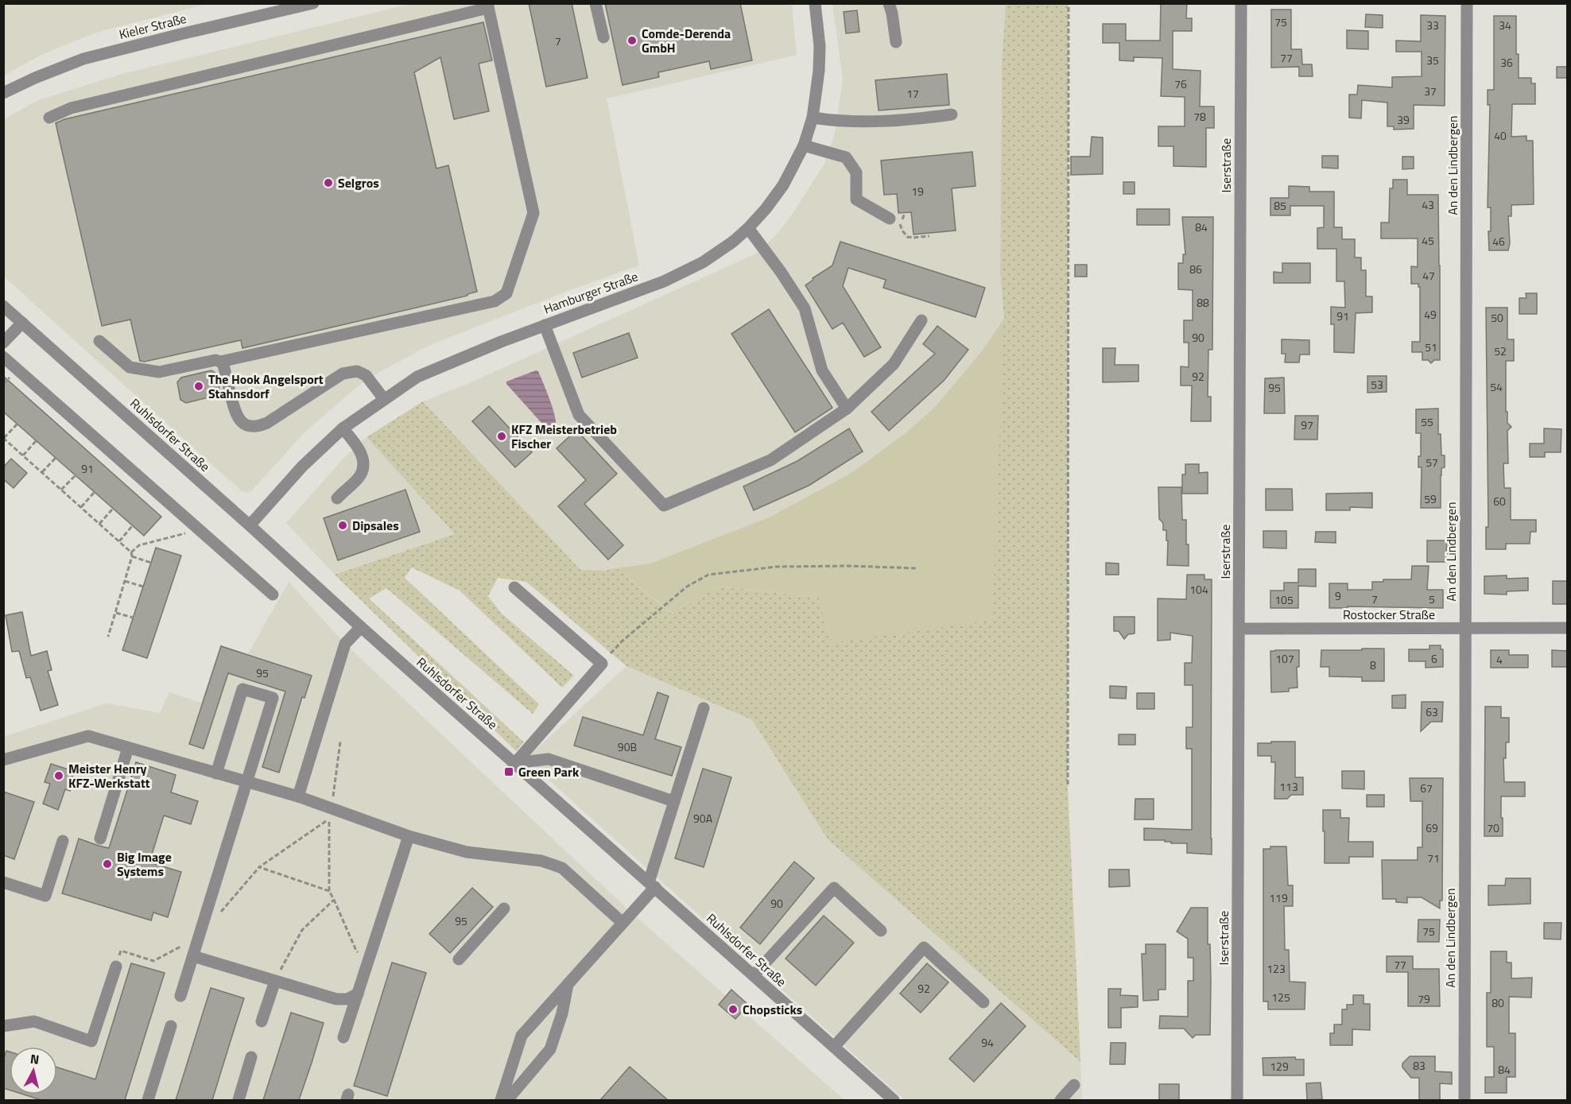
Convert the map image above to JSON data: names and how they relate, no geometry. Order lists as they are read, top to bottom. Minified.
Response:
{"streets":{"street":["Kieler Straße","Iserstraße","An den Lindbergen","Hamburger Straße","Ruhlsdorfer Straße","Rostocker Straße"]},"crossings":[["Iserstraße","Rostocker Straße"],["An den Lindbergen","Rostocker Straße"],["Hamburger Straße","Ruhlsdorfer Straße"]],"places":{"other":["Comde-Derenda GmbH","Selgros","The Hook Angelsport Stahnsdorf","KFZ Meisterbetrieb Fischer","Dipsales","Meister Henry KFZ-Werkstatt","Big Image Systems","Chopsticks"],"transit":["Green Park"]},"house_numbers":["75","33","34","7","77","35","36","76","37","17","78","39","40","19","43","85","84","45","46","86","47","88","49","91","50","90","51","52","92","53","54","95","55","97","57","91","59","60","104","9","7","5","105","107","6","4","8","95","63","90B","113","67","90A","69","70","71","119","90","95","75","77","123","92","125","79","80","94","83","129","84"],"north":"top"}
